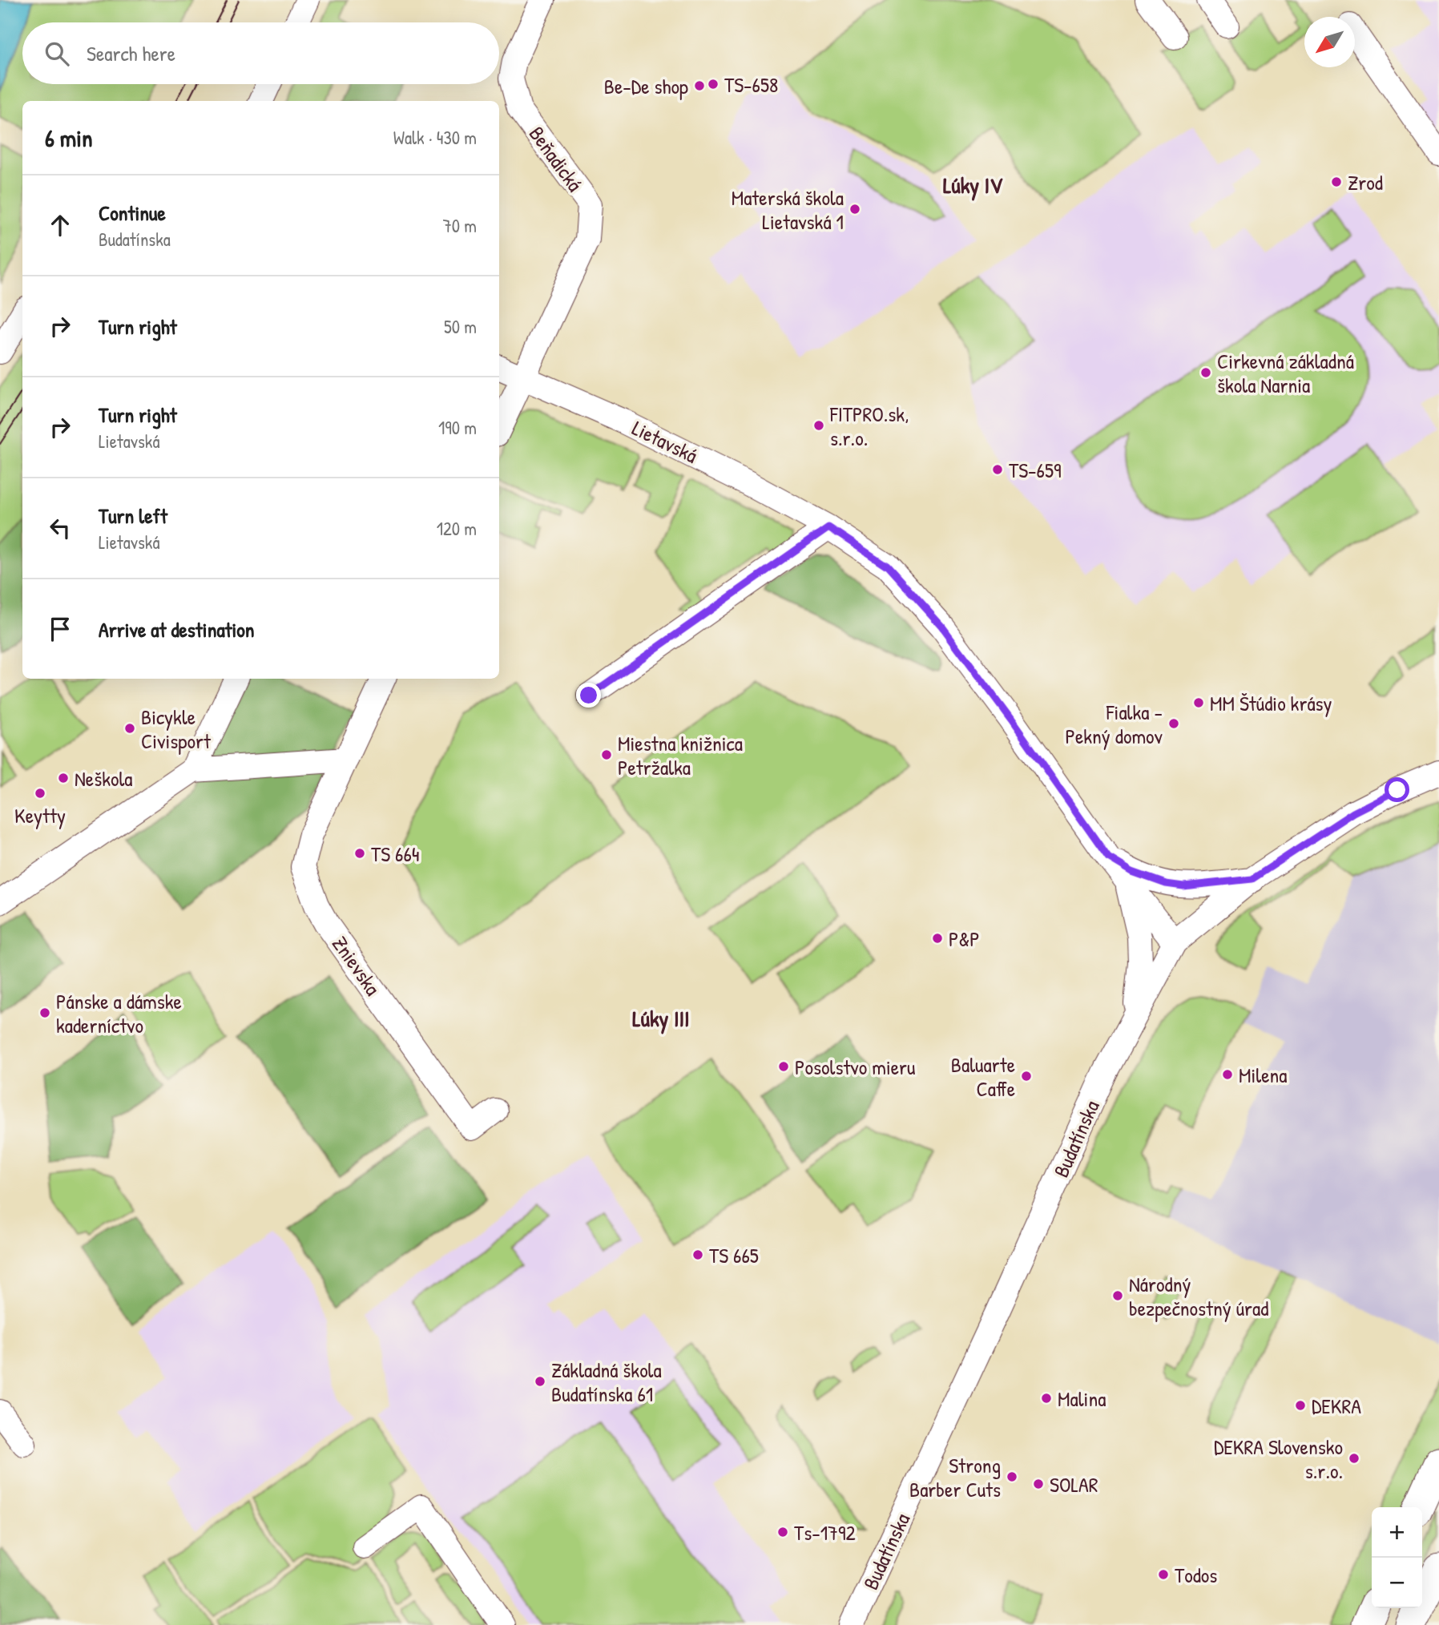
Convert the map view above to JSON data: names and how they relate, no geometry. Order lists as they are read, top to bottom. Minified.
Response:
{"streets":{"street":["Beňadická","Lietavská","Znievska","Budatínska"]},"crossings":[["Beňadická","Lietavská"],["Lietavská","Budatínska"]],"districts":["Lúky IV","Lúky III"],"places":["TS-658","Be-De shop","Zrod","Materská škola Lietavská 1","Cirkevná základná škola Narnia","FITPRO.sk, s.r.o.","TS-659","MM Štúdio krásy","Fialka - Pekný domov","Bicykle Civisport","Miestna knižnica Petržalka","Neškola","Keytty","TS 664","P&P","Pánske a dámske kaderníctvo","Posolstvo mieru","Milena","Baluarte Caffe","TS 665","Národný bezpečnostný úrad","Základná škola Budatínska 61","Malina","DEKRA","DEKRA Slovensko s.r.o.","Strong Barber Cuts","SOLAR","Ts-1792","Todos"],"north":"bottom left","page":{"search":"Search here","heading":["6 min","Walk · 430 m"],"list":[["Continue","Budatínska","70 m"],["Turn right","50 m"],["Turn right","Lietavská","190 m"],["Turn left","Lietavská","120 m"],"Arrive at destination"],"map_buttons":["+","−"]}}
